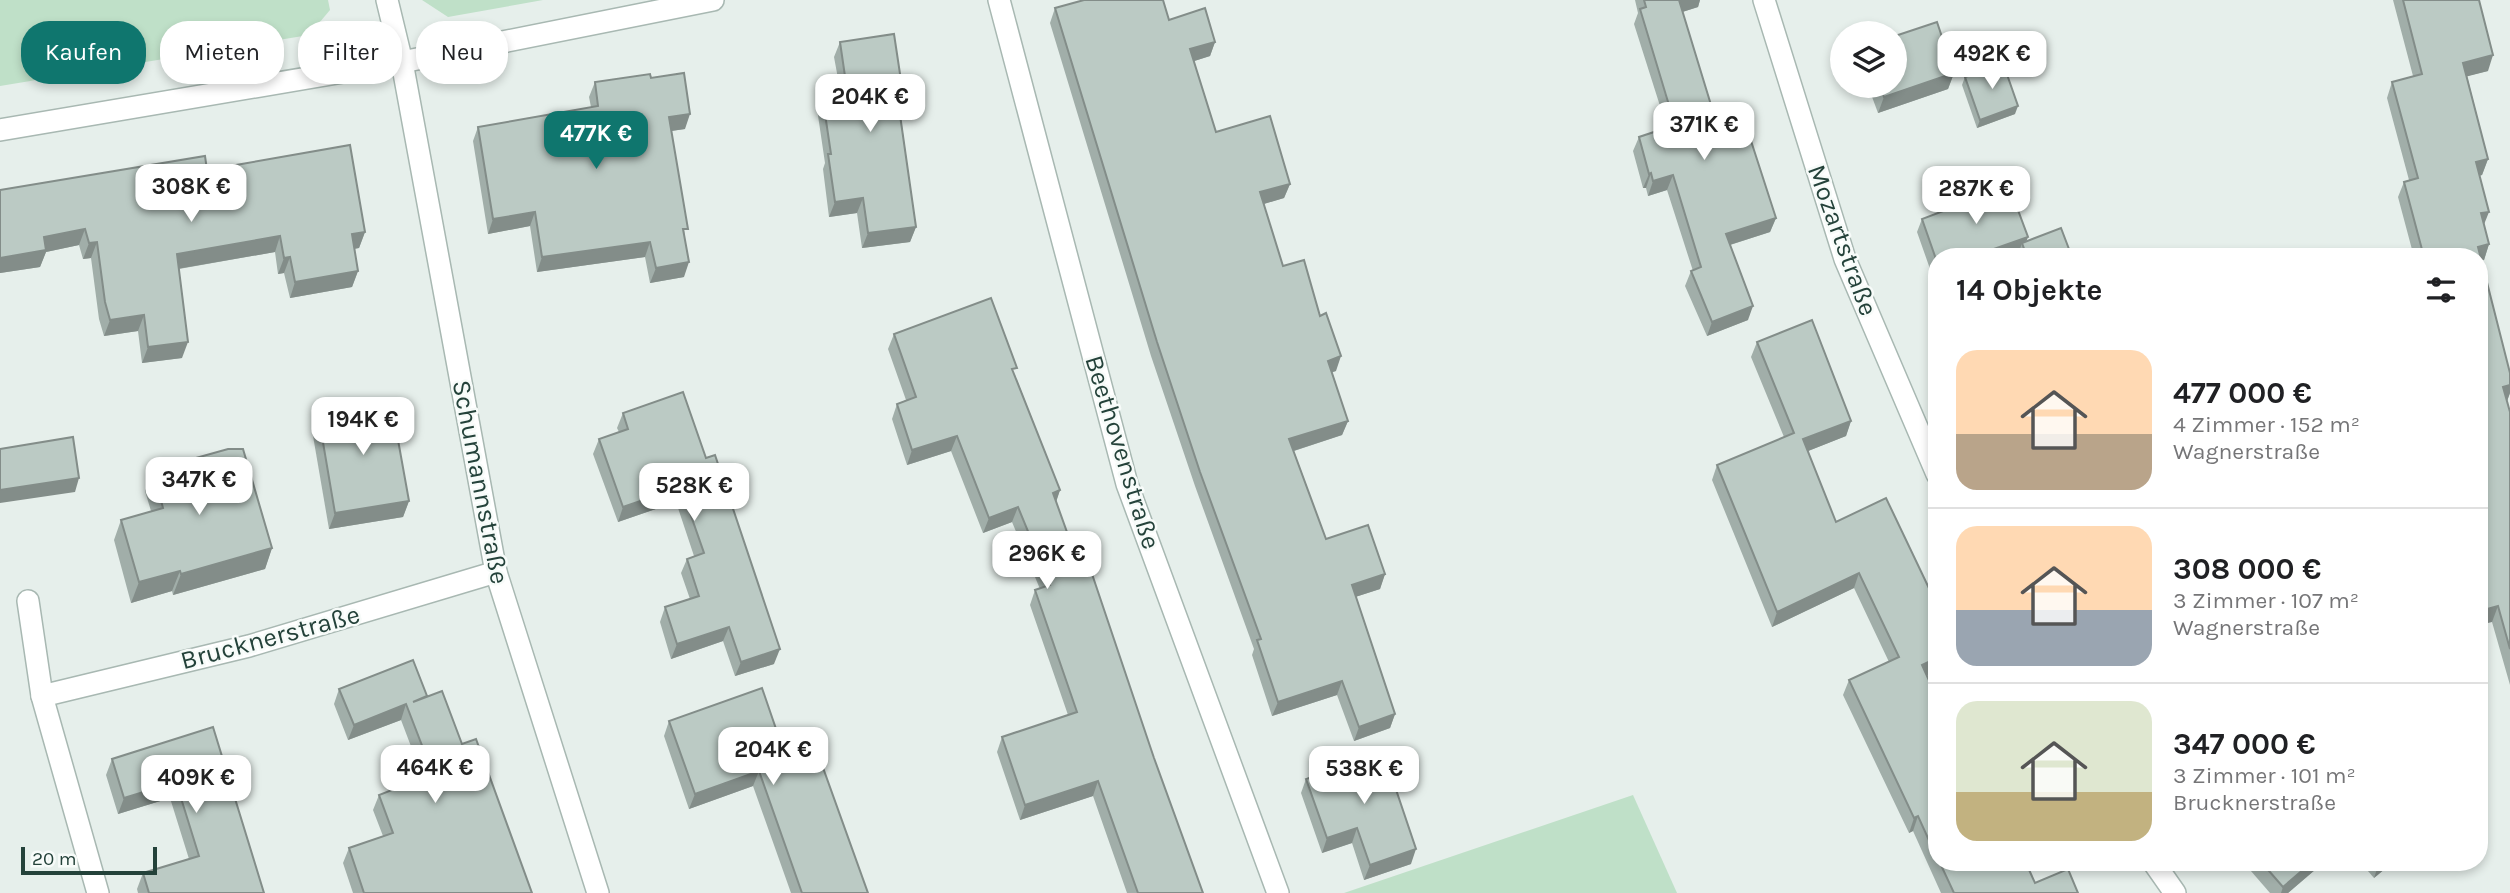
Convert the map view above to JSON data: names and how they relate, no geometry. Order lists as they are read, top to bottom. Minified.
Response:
{"streets":{"street":["Mozartstraße","Beethovenstraße","Schumannstraße","Brucknerstraße"]},"crossings":[["Schumannstraße","Brucknerstraße"]],"scale_bar":"20 m","page":{"chip":["Kaufen","Mieten","Filter","Neu"],"price":["492K €","204K €","371K €","477K €","308K €","287K €","194K €","347K €","528K €","296K €","204K €","464K €","538K €","409K €"],"heading":"14 Objekte","list":[{"name":"477 000 €","note":"4 Zimmer · 152 m² · Wagnerstraße"},{"name":"308 000 €","note":"3 Zimmer · 107 m² · Wagnerstraße"},{"name":"347 000 €","note":"3 Zimmer · 101 m² · Brucknerstraße"}],"scale":"20 m"}}
